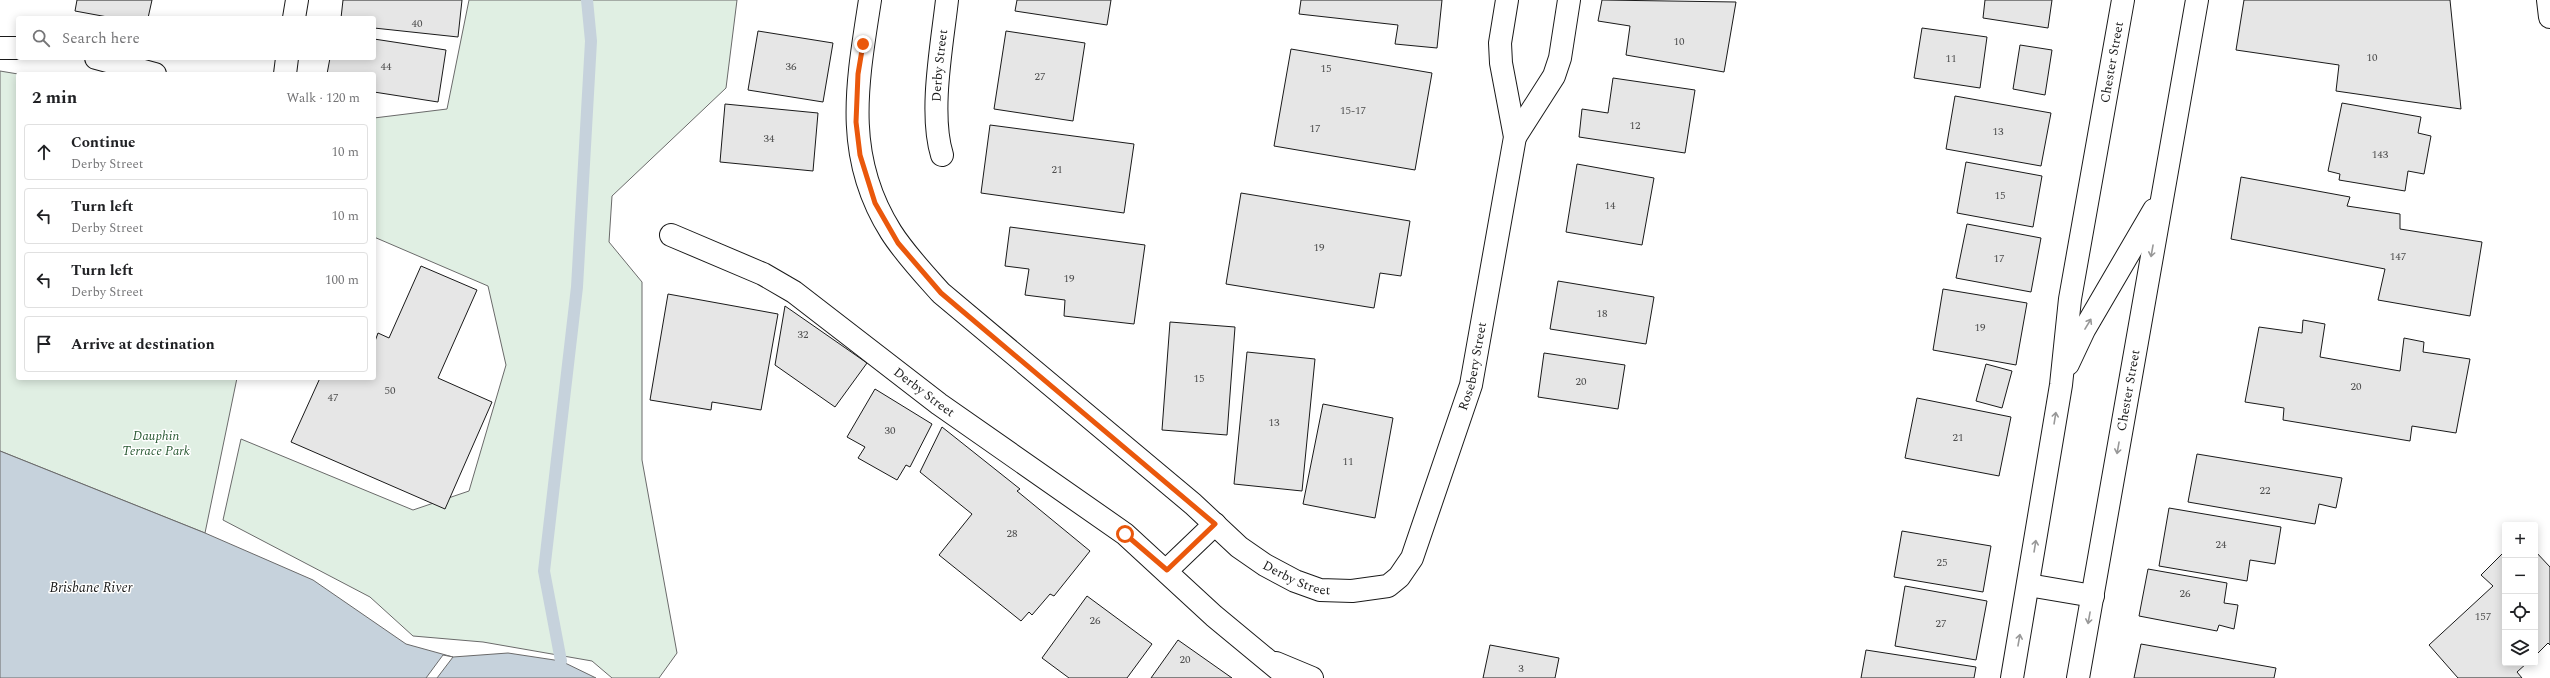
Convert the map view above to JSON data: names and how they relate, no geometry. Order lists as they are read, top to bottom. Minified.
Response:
{"streets":{"street":["Chester Street","Derby Street","Rosebery Street"]},"crossings":[["Derby Street","Rosebery Street"]],"water":["Brisbane River"],"parks":["Dauphin Terrace Park"],"house_numbers":["40","10","10","11","44","36","15","27","15-17","12","17","13","34","143","21","15","14","19","147","17","19","18","19","32","15","20","20","50","47","13","30","21","11","22","28","24","25","26","157","26","27","20","3"],"page":{"search":"Search here","heading":["2 min","Walk · 120 m"],"list":[["Continue","Derby Street","10 m"],["Turn left","Derby Street","10 m"],["Turn left","Derby Street","100 m"],"Arrive at destination"],"map_buttons":["+","−"]}}
